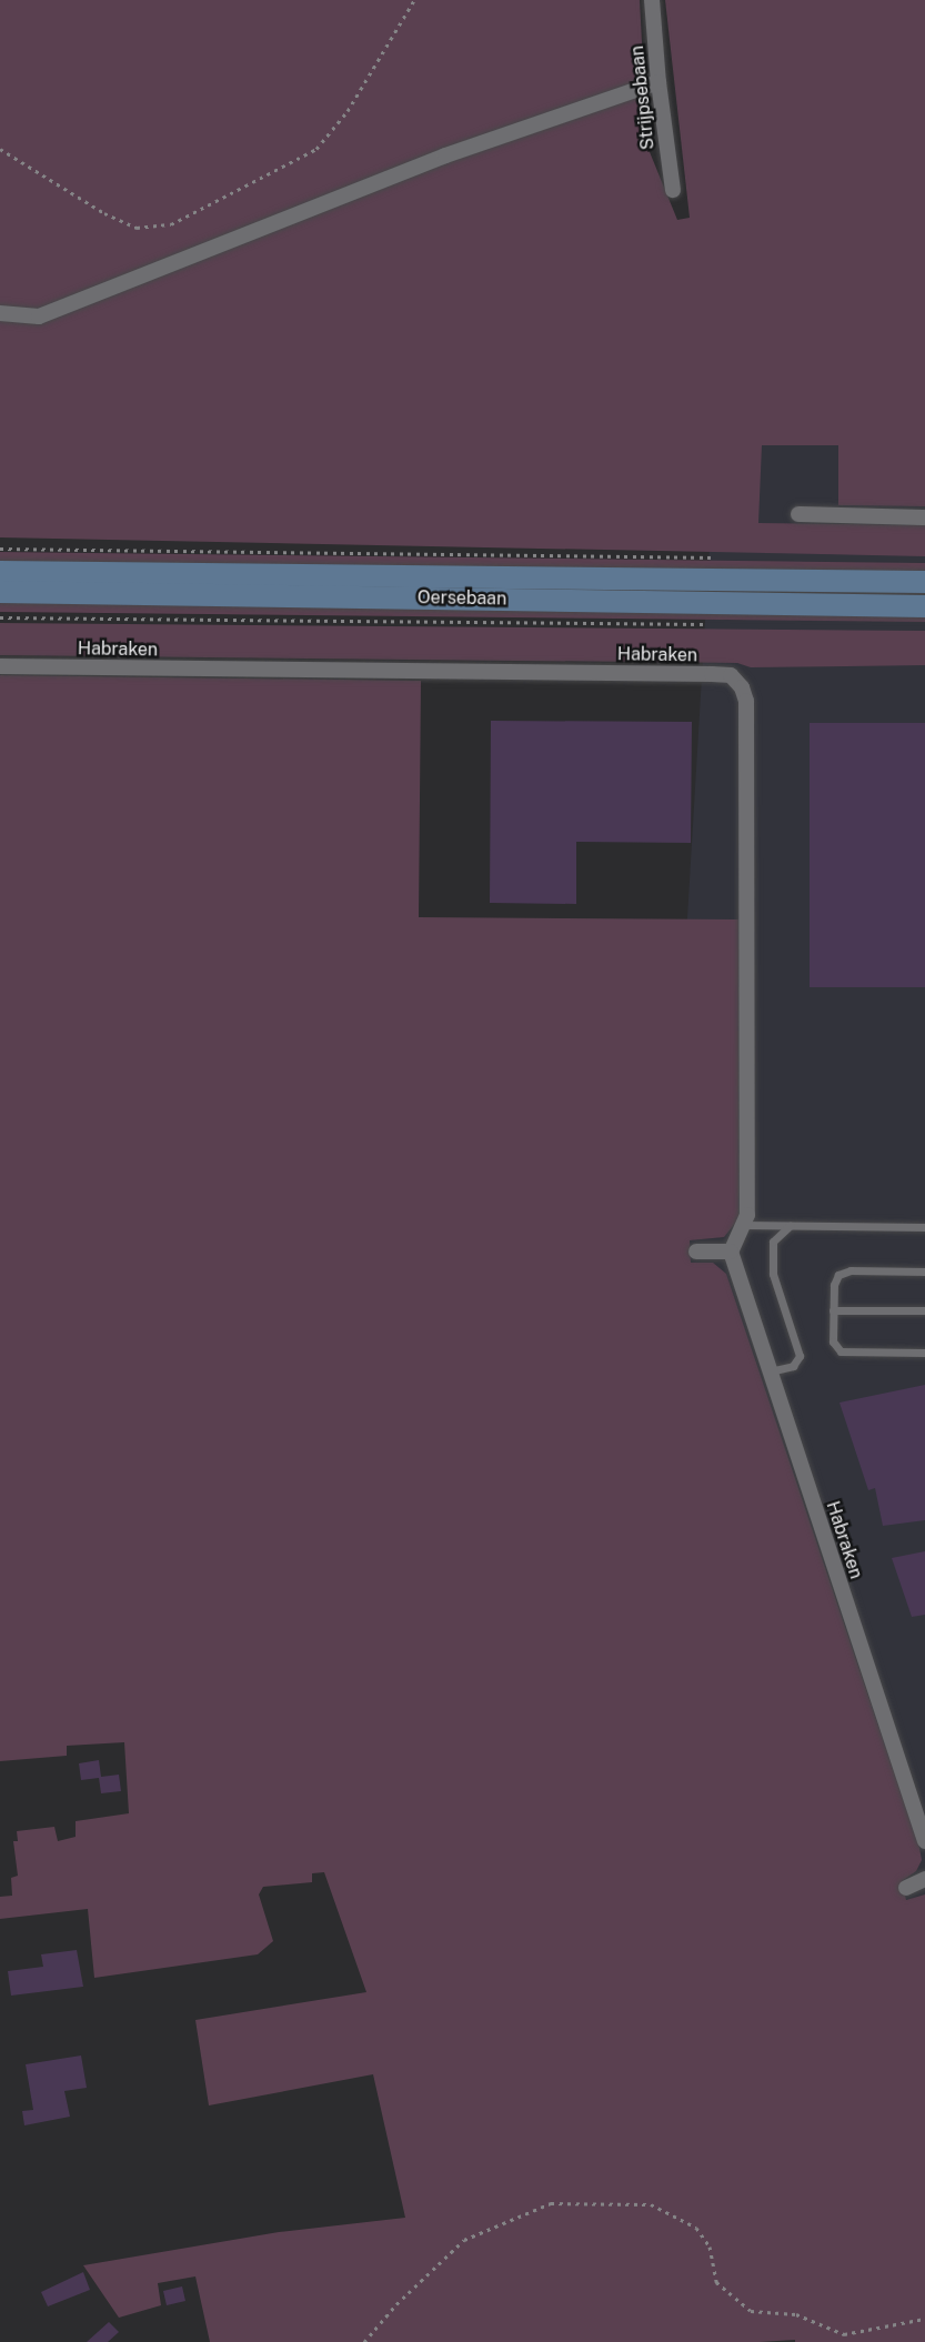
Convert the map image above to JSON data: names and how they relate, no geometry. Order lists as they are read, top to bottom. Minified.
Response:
{"streets":{"main road":["Oersebaan"],"street":["Strijpsebaan","Habraken"]}}
